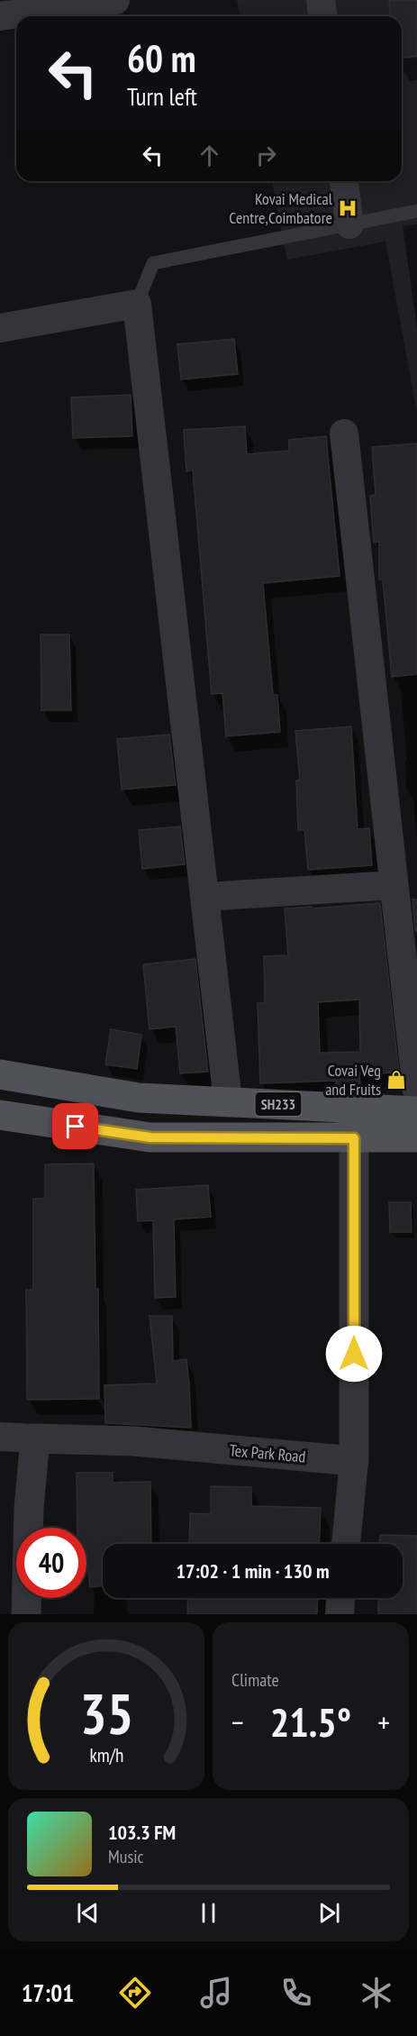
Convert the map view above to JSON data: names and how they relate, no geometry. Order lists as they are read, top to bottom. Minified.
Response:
{"streets":{"main road":["SH233"],"street":["Tex Park Road"]},"places":{"hospital":["Kovai Medical Centre,Coimbatore"],"shop":["Covai Veg and Fruits"]},"page":{"turn":["60 m","Turn left"],"limit":"40","trip":"17:02 · 1 min · 130 m","tile":"Climate","heat":["−","21.5°","+"],"song":["103.3 FM","Music"],"tabs":"17:01","gauge":["35","km/h"]}}
